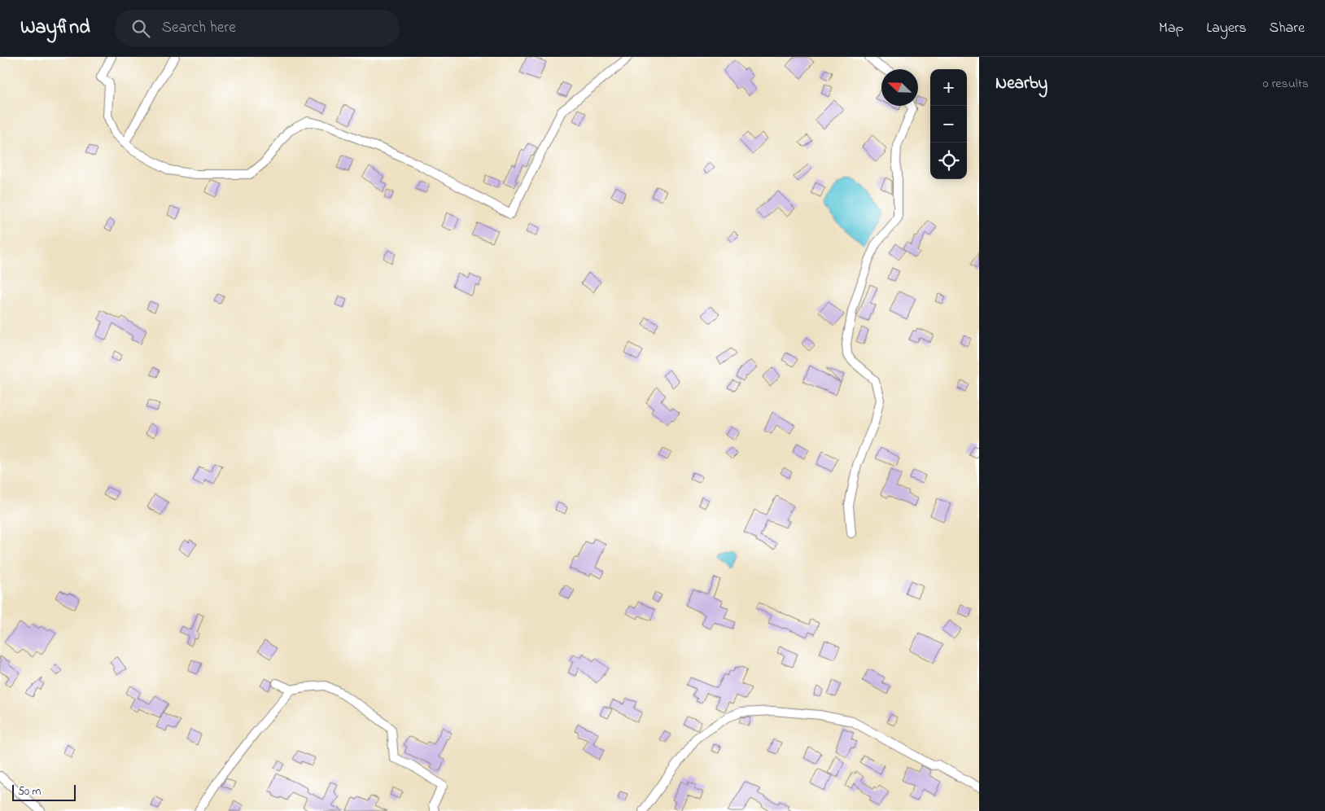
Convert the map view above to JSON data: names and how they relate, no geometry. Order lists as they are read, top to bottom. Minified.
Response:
{"scale_bar":"50 m","north":"top left","page":{"header":"Wayfind","search":"Search here","nav":["Map","Layers","Share"],"heading":["Nearby","0 results"],"map_buttons":["+","−"],"scale":"50 m"}}
